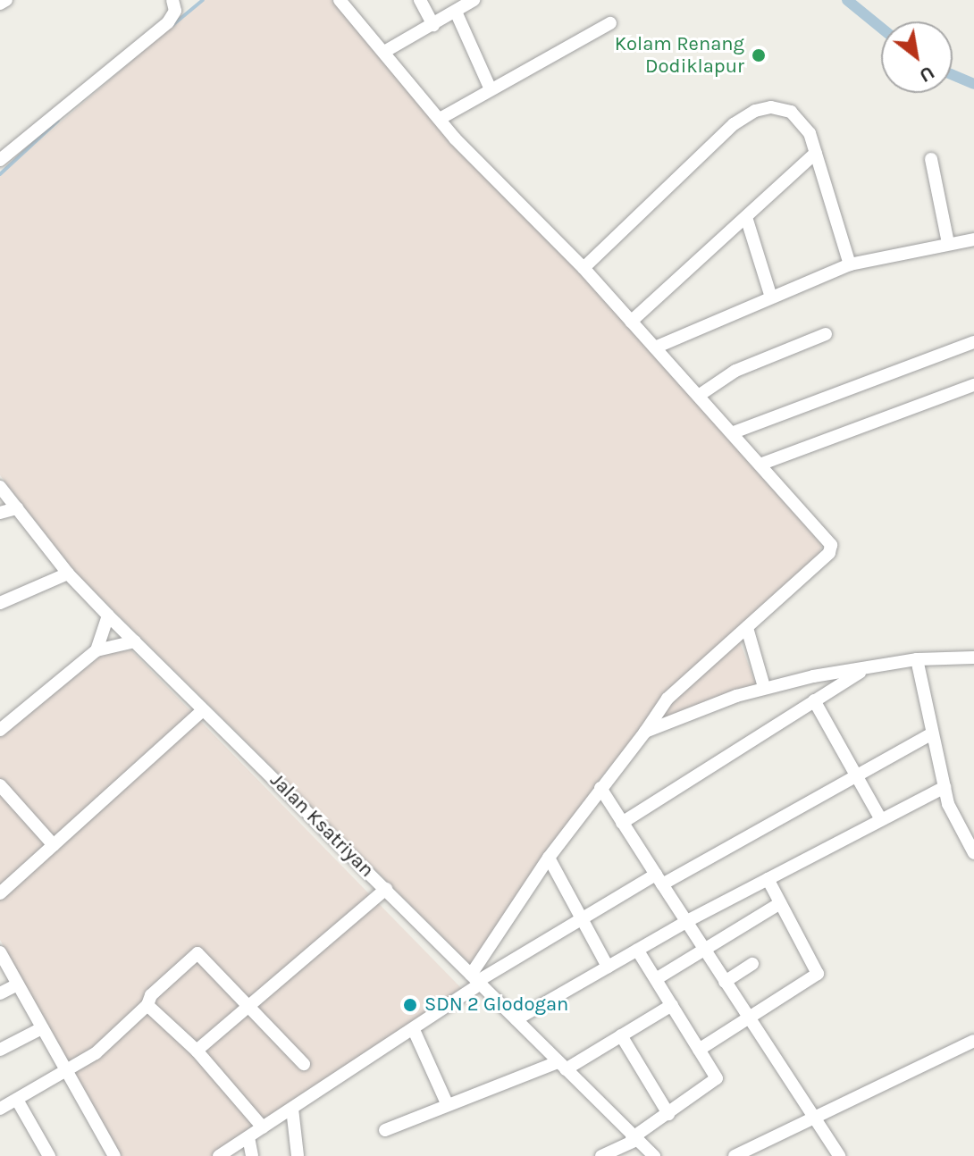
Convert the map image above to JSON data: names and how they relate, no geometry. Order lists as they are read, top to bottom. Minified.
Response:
{"streets":{"street":["Jalan Ksatriyan"]},"places":["Kolam Renang Dodiklapur","SDN 2 Glodogan"],"north":"bottom right"}
